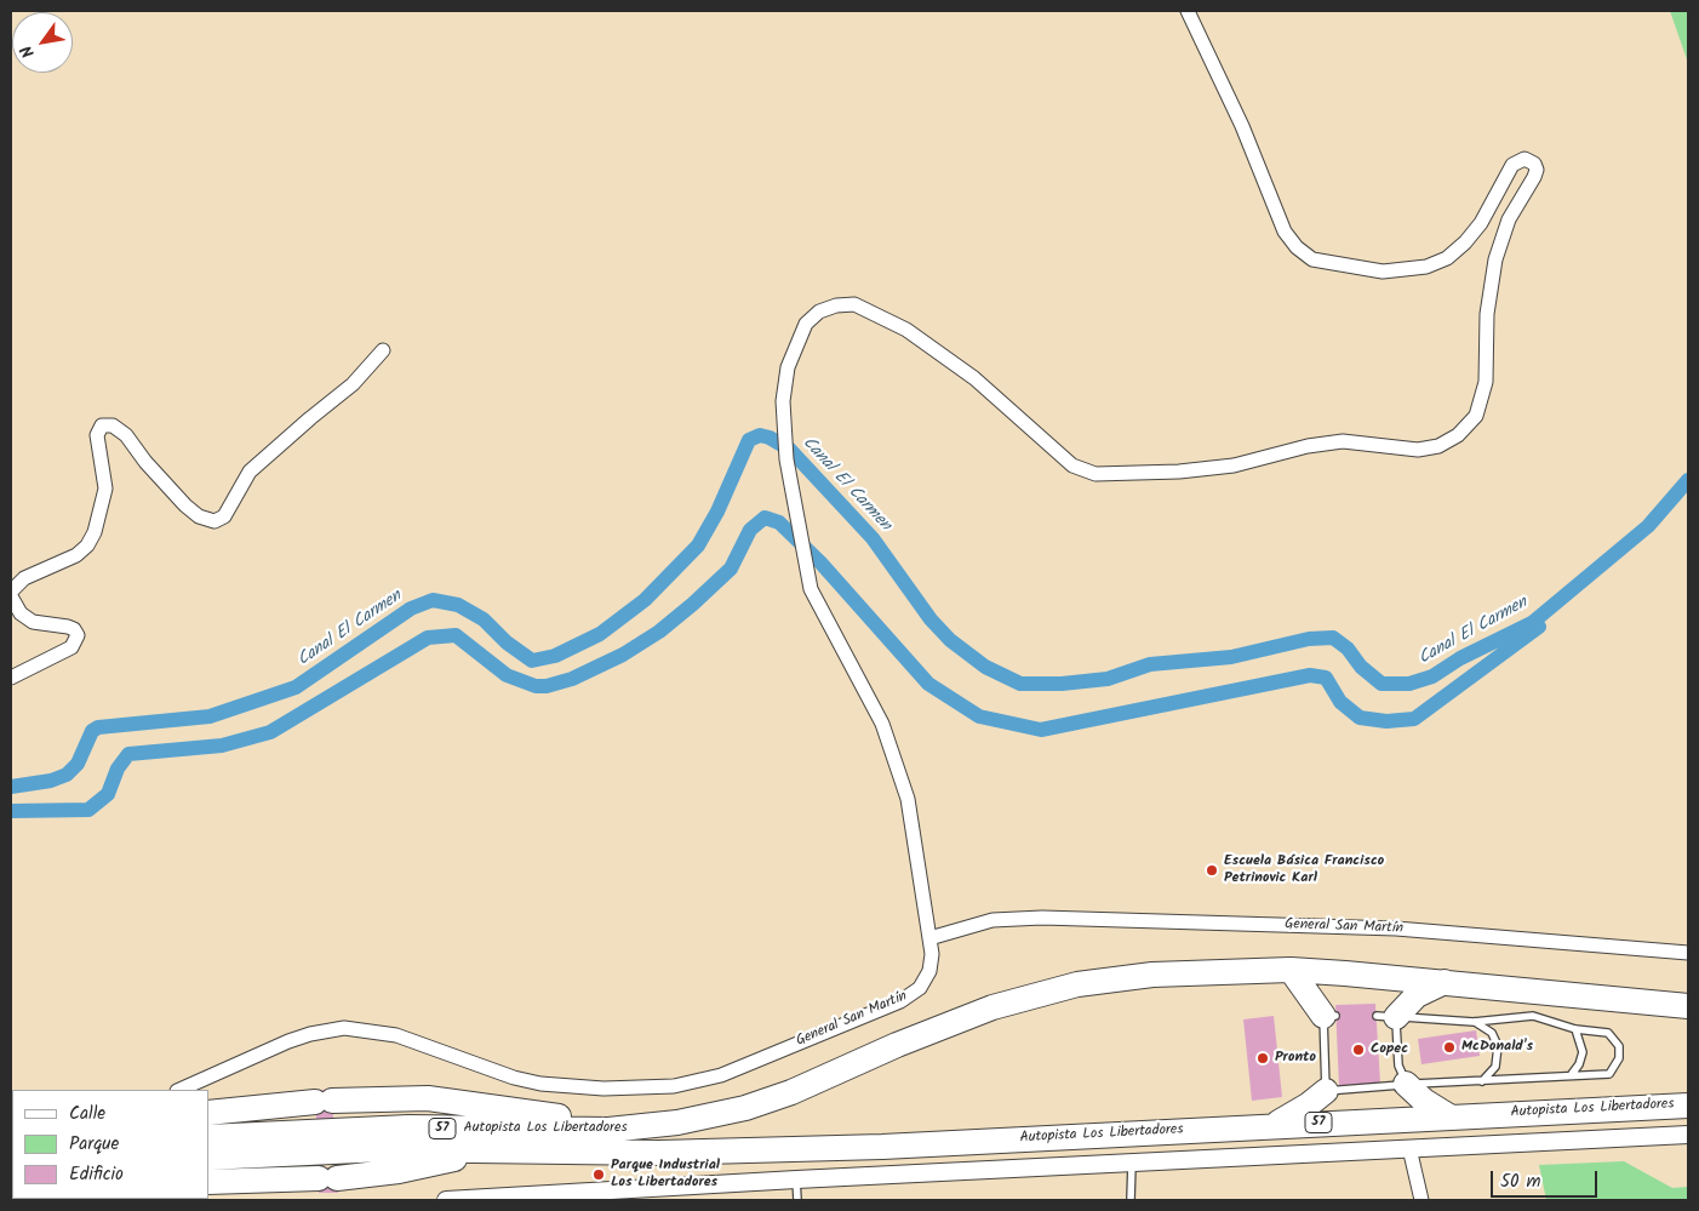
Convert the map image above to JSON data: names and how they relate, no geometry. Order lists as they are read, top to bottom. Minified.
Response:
{"streets":{"highway":["Autopista Los Libertadores","57"],"street":["General San Martín"]},"water":["Canal El Carmen"],"places":["Escuela Básica Francisco Petrinovic Karl","McDonald's","Copec","Pronto","Parque Industrial Los Libertadores"],"legend":["Calle","Parque","Edificio"],"scale_bar":"50 m","north":"bottom left"}
